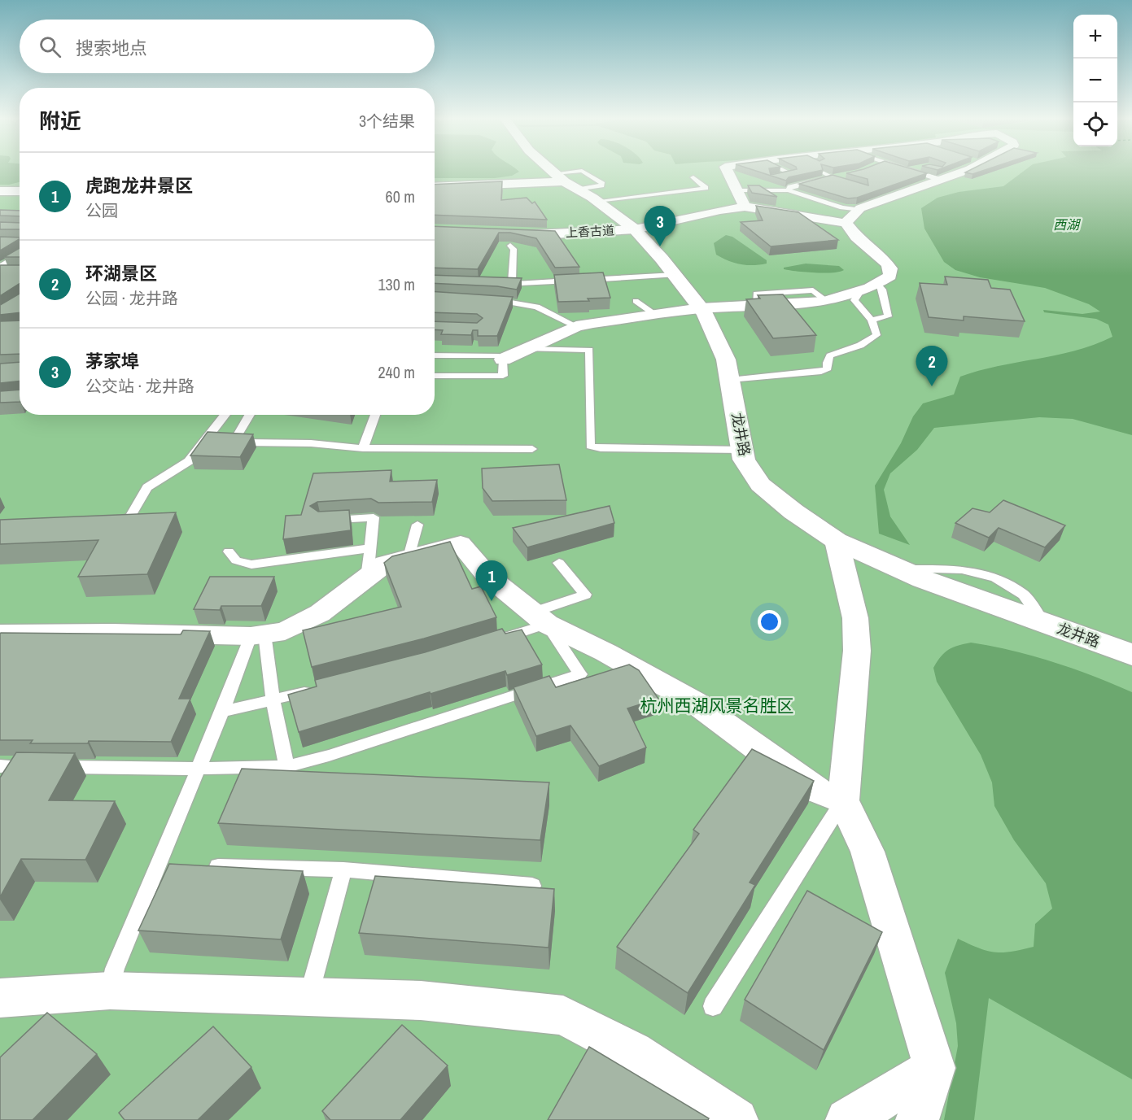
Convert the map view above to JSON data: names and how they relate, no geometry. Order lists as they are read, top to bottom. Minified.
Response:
{"streets":{"street":["上香古道","龙井路"]},"crossings":[["上香古道","龙井路"]],"water":["西湖"],"parks":["杭州西湖风景名胜区"],"page":{"map_buttons":["+","−"],"search":"搜索地点","heading":["附近","3个结果"],"list":[{"mark":"1","name":"虎跑龙井景区","note":"公园","value":"60 m"},{"mark":"2","name":"环湖景区","note":"公园 · 龙井路","value":"130 m"},{"mark":"3","name":"茅家埠","note":"公交站 · 龙井路","value":"240 m"}],"pins":["3","2","1"]}}
